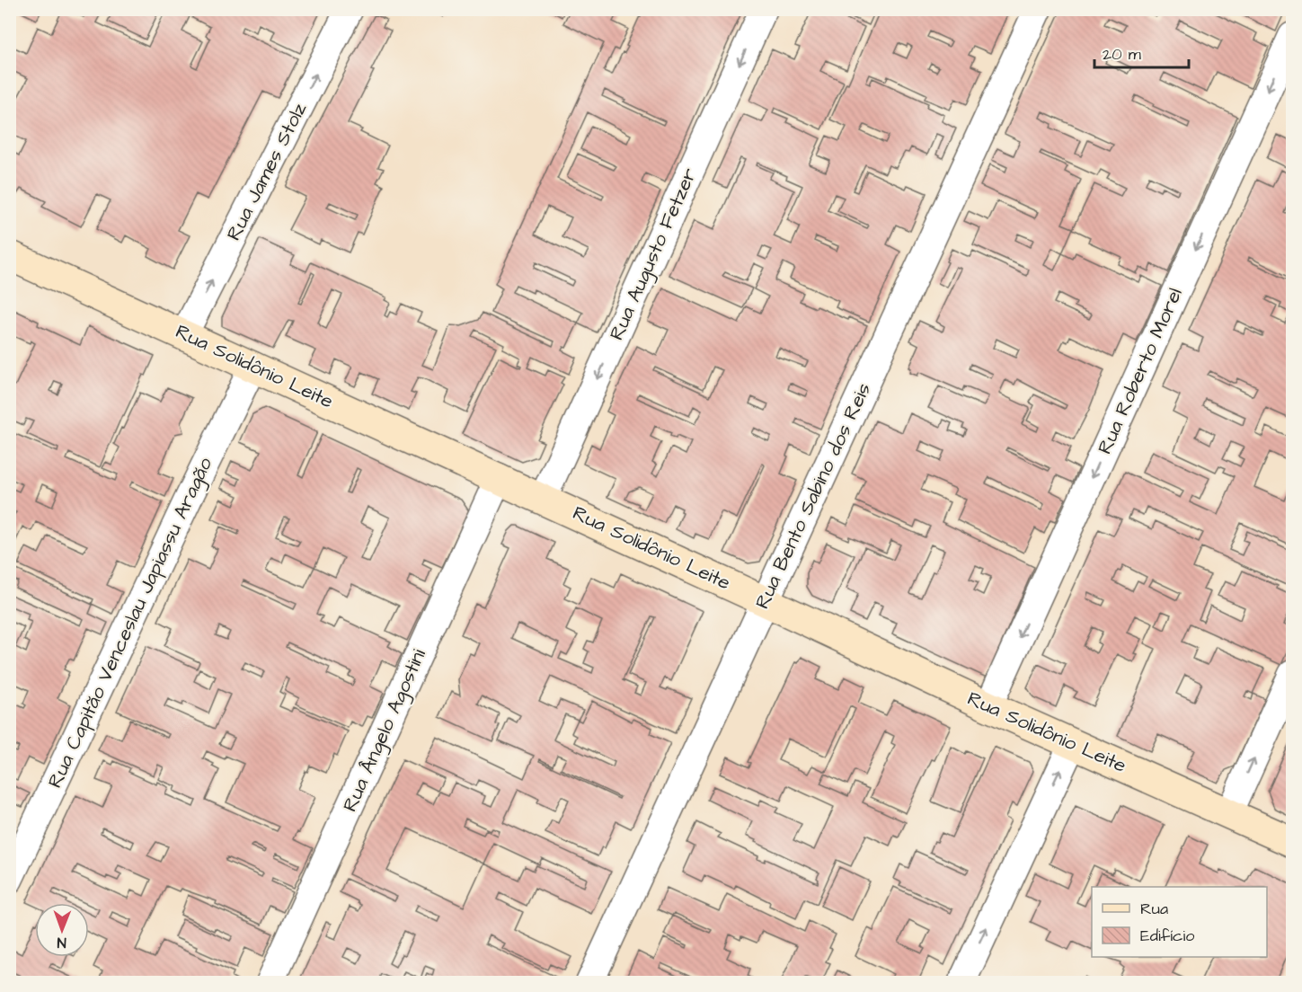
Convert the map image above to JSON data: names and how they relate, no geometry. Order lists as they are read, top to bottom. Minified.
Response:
{"streets":{"main road":["Rua Solidônio Leite"],"street":["Rua James Stolz","Rua Augusto Fetzer","Rua Roberto Morel","Rua Bento Sabino dos Reis","Rua Capitão Venceslau Japiassu Aragão","Rua Ângelo Agostini"]},"crossings":[["Rua James Stolz","Rua Solidônio Leite"],["Rua Augusto Fetzer","Rua Solidônio Leite"],["Rua Solidônio Leite","Rua Roberto Morel"],["Rua Solidônio Leite","Rua Bento Sabino dos Reis"],["Rua Solidônio Leite","Rua Capitão Venceslau Japiassu Aragão"],["Rua Solidônio Leite","Rua Ângelo Agostini"]],"one_way":["Rua James Stolz","Rua Augusto Fetzer","Rua Roberto Morel"],"legend":["Rua","Edifício"],"scale_bar":"20 m","north":"bottom"}
